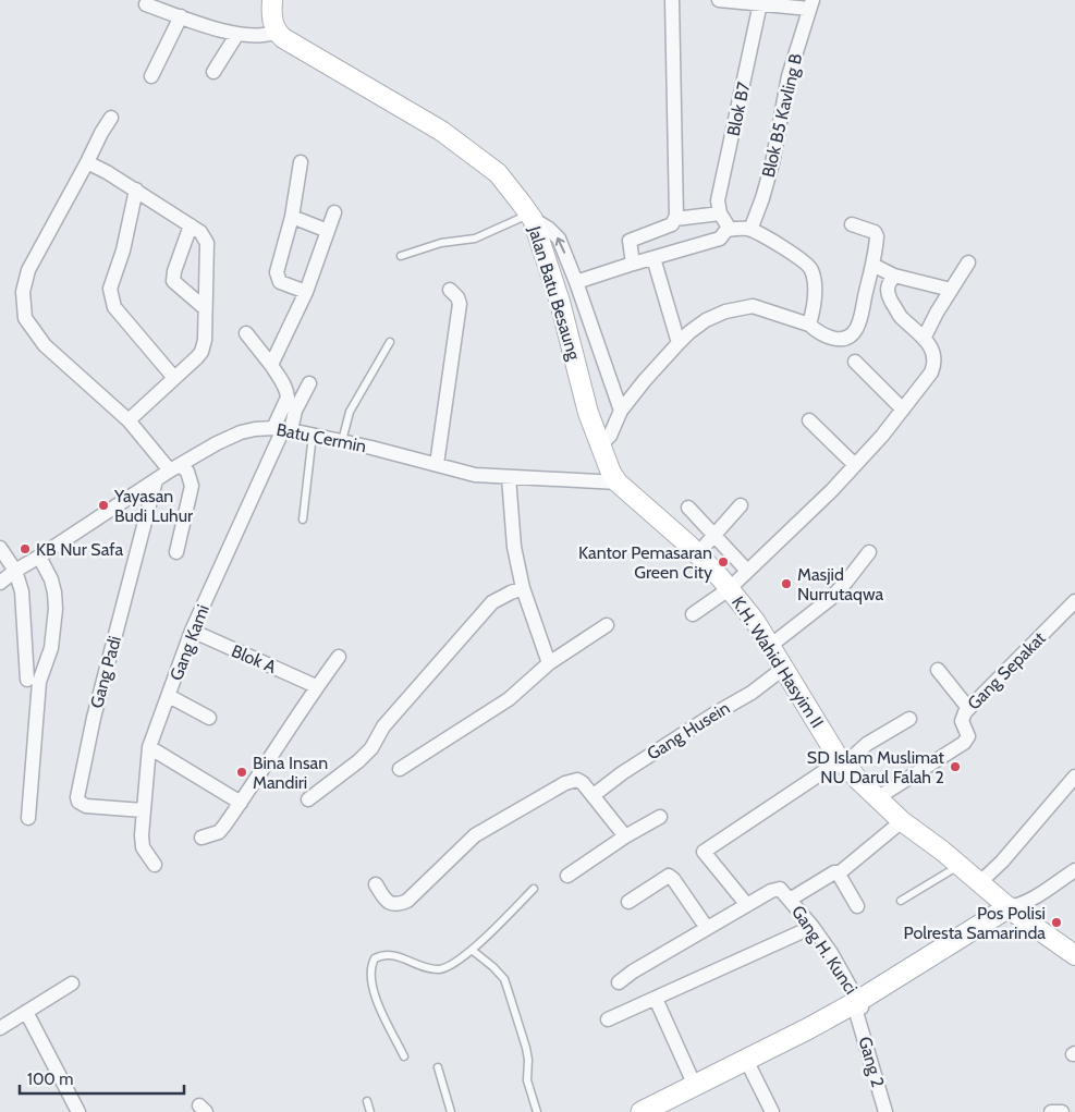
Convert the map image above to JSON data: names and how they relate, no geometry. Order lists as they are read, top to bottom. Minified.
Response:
{"streets":{"street":["Blok B7","Blok B5 Kavling B","Jalan Batu Besaung","Batu Cermin","Gang Kami","Blok A","K.H. Wahid Hasyim II","Gang Sepakat","Gang Padi","Gang Husein","Gang H. Kunci","Gang 2"]},"crossings":[["Jalan Batu Besaung","Batu Cermin"],["Jalan Batu Besaung","K.H. Wahid Hasyim II"],["Batu Cermin","Gang Kami"],["Batu Cermin","K.H. Wahid Hasyim II"],["Batu Cermin","Gang Padi"],["Gang Kami","Blok A"],["Gang Kami","Gang Padi"],["K.H. Wahid Hasyim II","Gang Sepakat"],["K.H. Wahid Hasyim II","Gang Husein"],["Gang H. Kunci","Gang 2"]],"places":["Yayasan Budi Luhur","KB Nur Safa","Kantor Pemasaran Green City","Masjid Nurrutaqwa","SD Islam Muslimat NU Darul Falah 2","Bina Insan Mandiri","Pos Polisi Polresta Samarinda"],"scale_bar":"100 m"}
